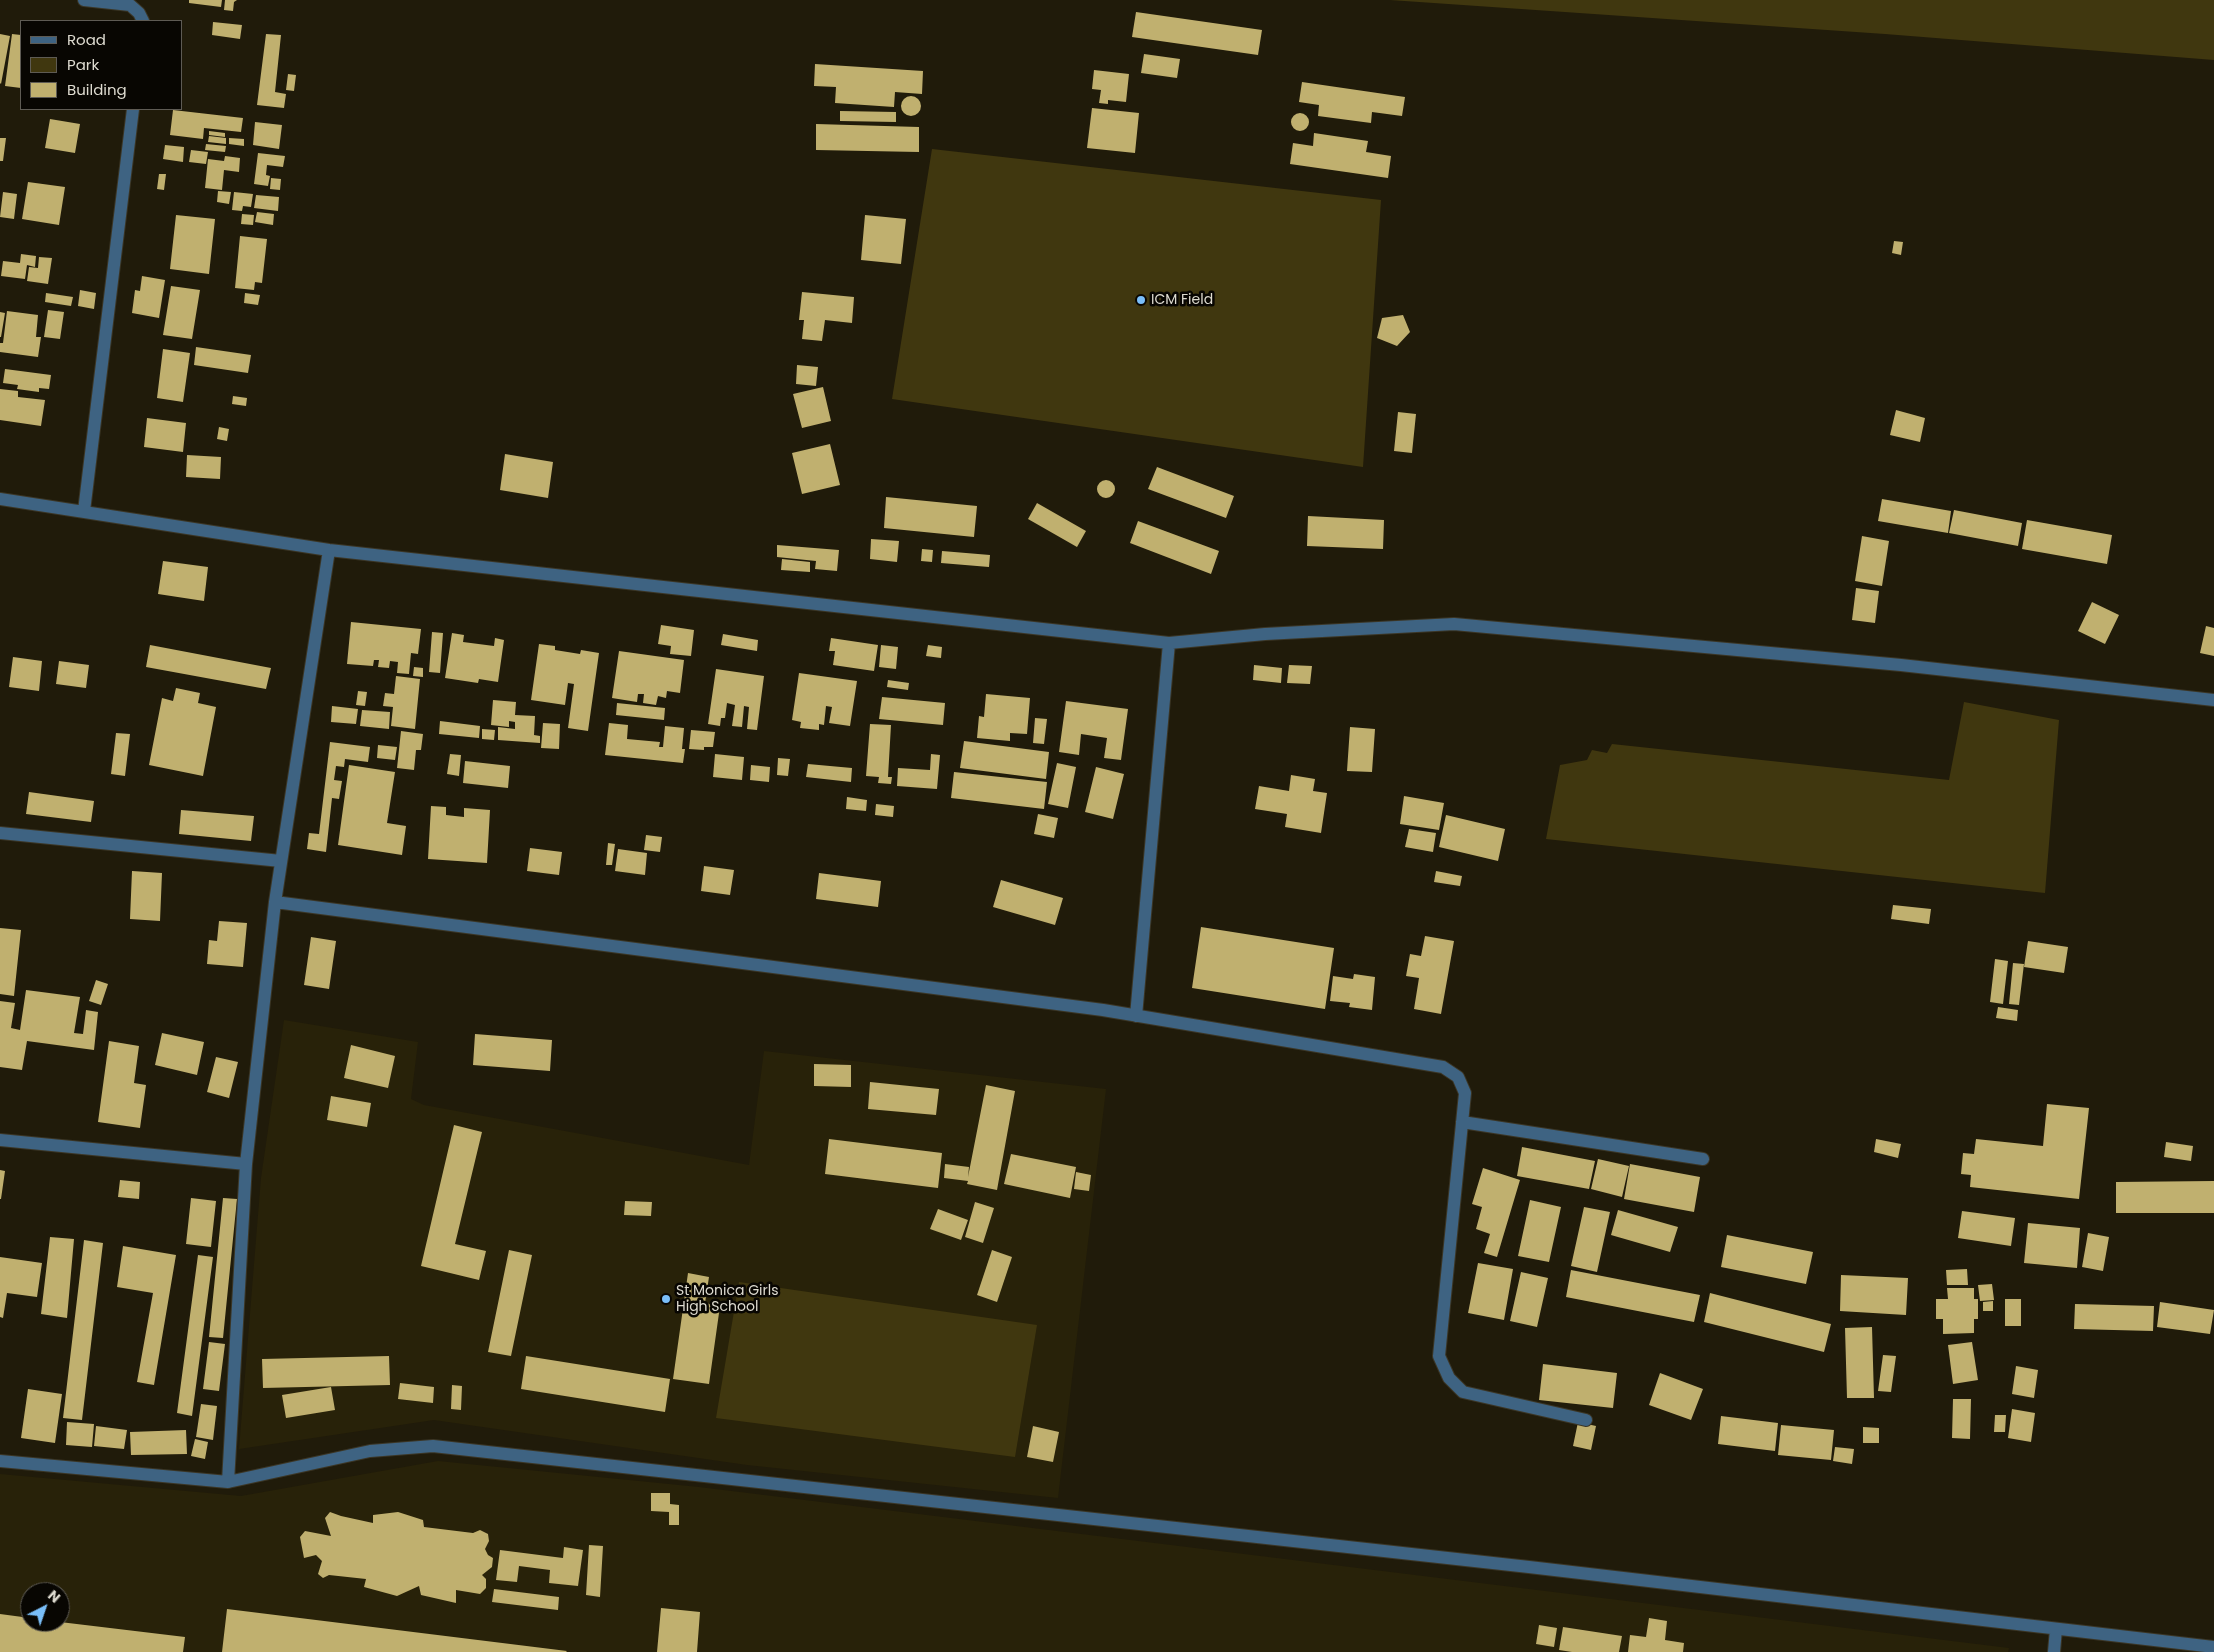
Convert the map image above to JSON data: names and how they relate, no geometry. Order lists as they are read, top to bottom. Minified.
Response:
{"places":["ICM Field","St Monica Girls High School"],"legend":["Road","Park","Building"],"north":"top right"}
